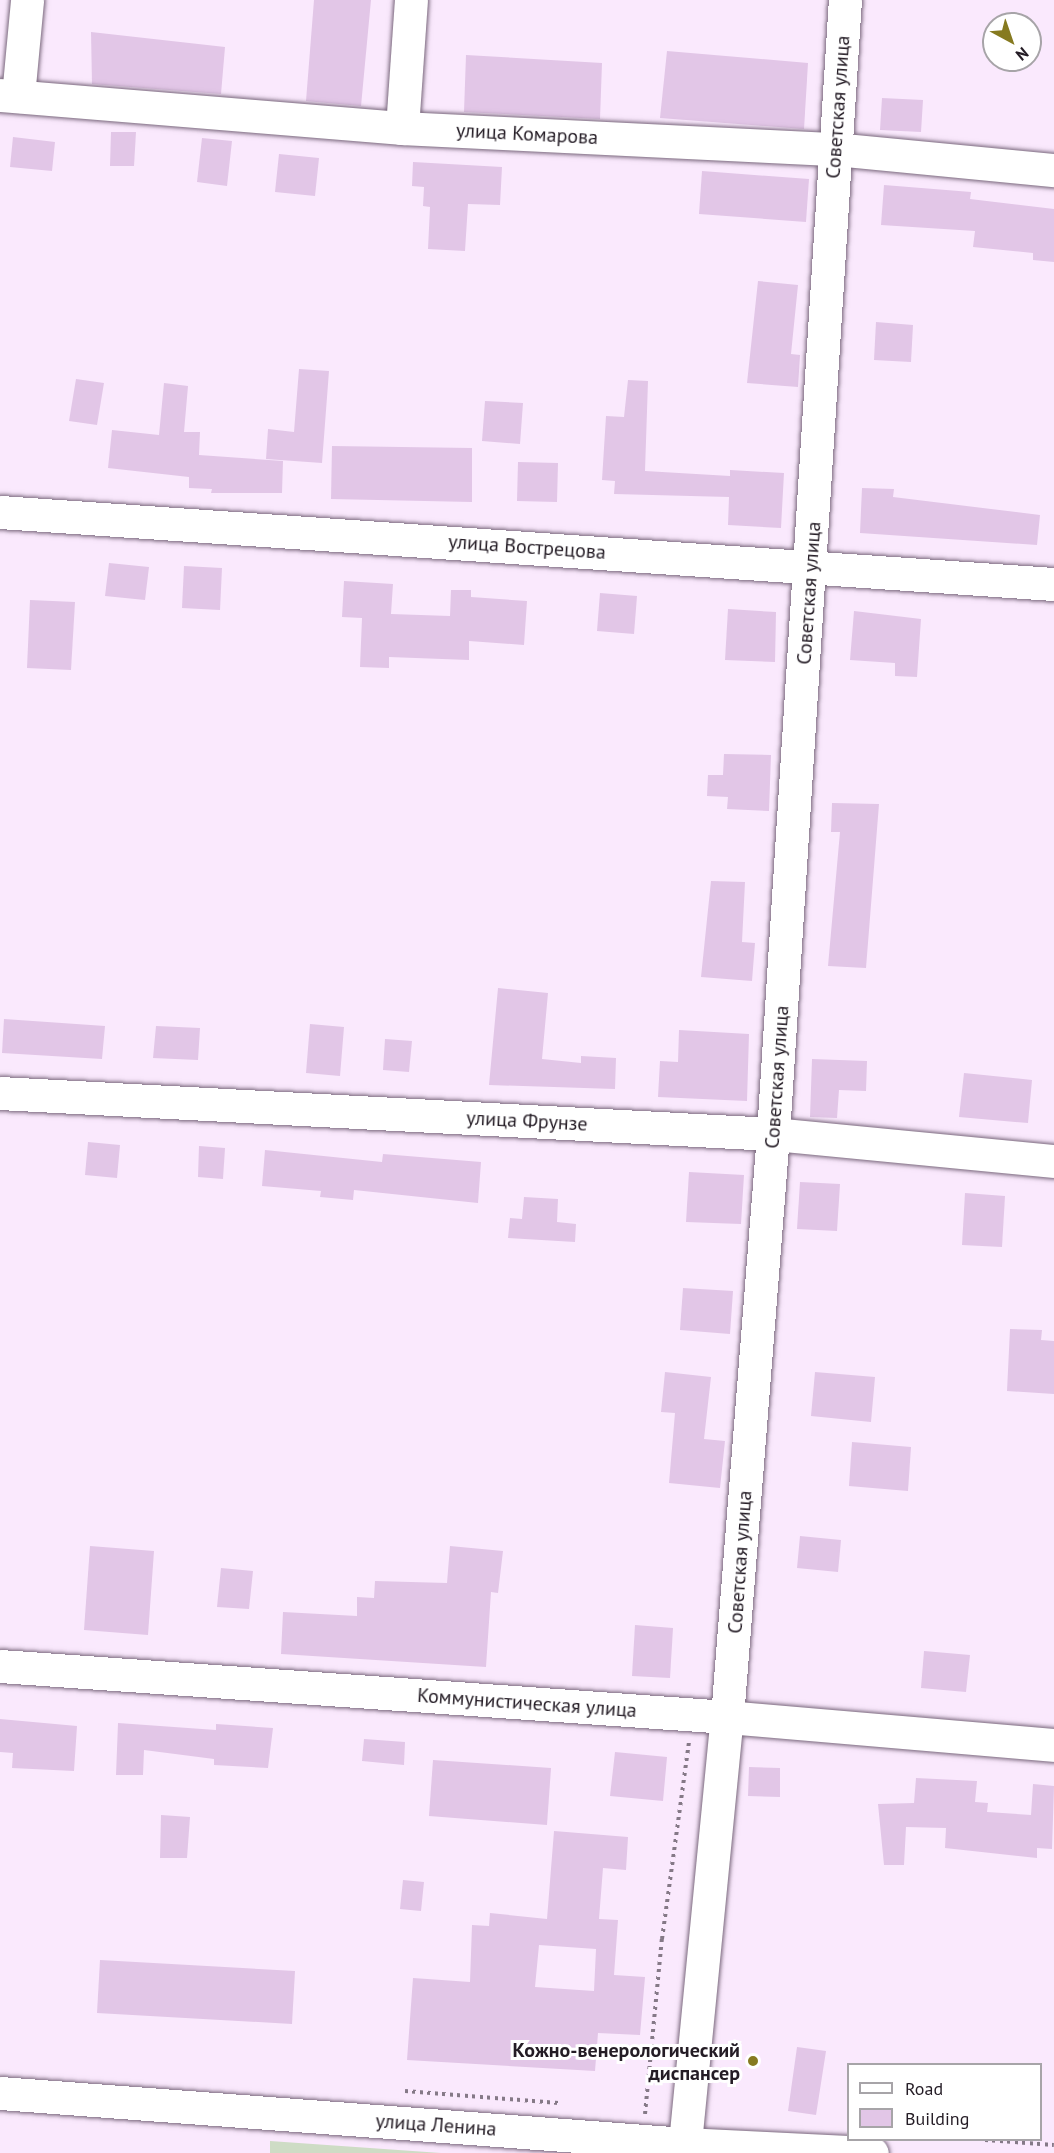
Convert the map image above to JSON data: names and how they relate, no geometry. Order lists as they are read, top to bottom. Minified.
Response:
{"streets":{"street":["Советская улица","улица Комарова","улица Вострецова","улица Фрунзе","Коммунистическая улица","улица Ленина"]},"crossings":[["Советская улица","улица Комарова"],["Советская улица","улица Вострецова"],["Советская улица","улица Фрунзе"],["Советская улица","Коммунистическая улица"],["Советская улица","улица Ленина"]],"places":["Кожно-венерологический диспансер"],"legend":["Road","Building"],"north":"bottom right"}
